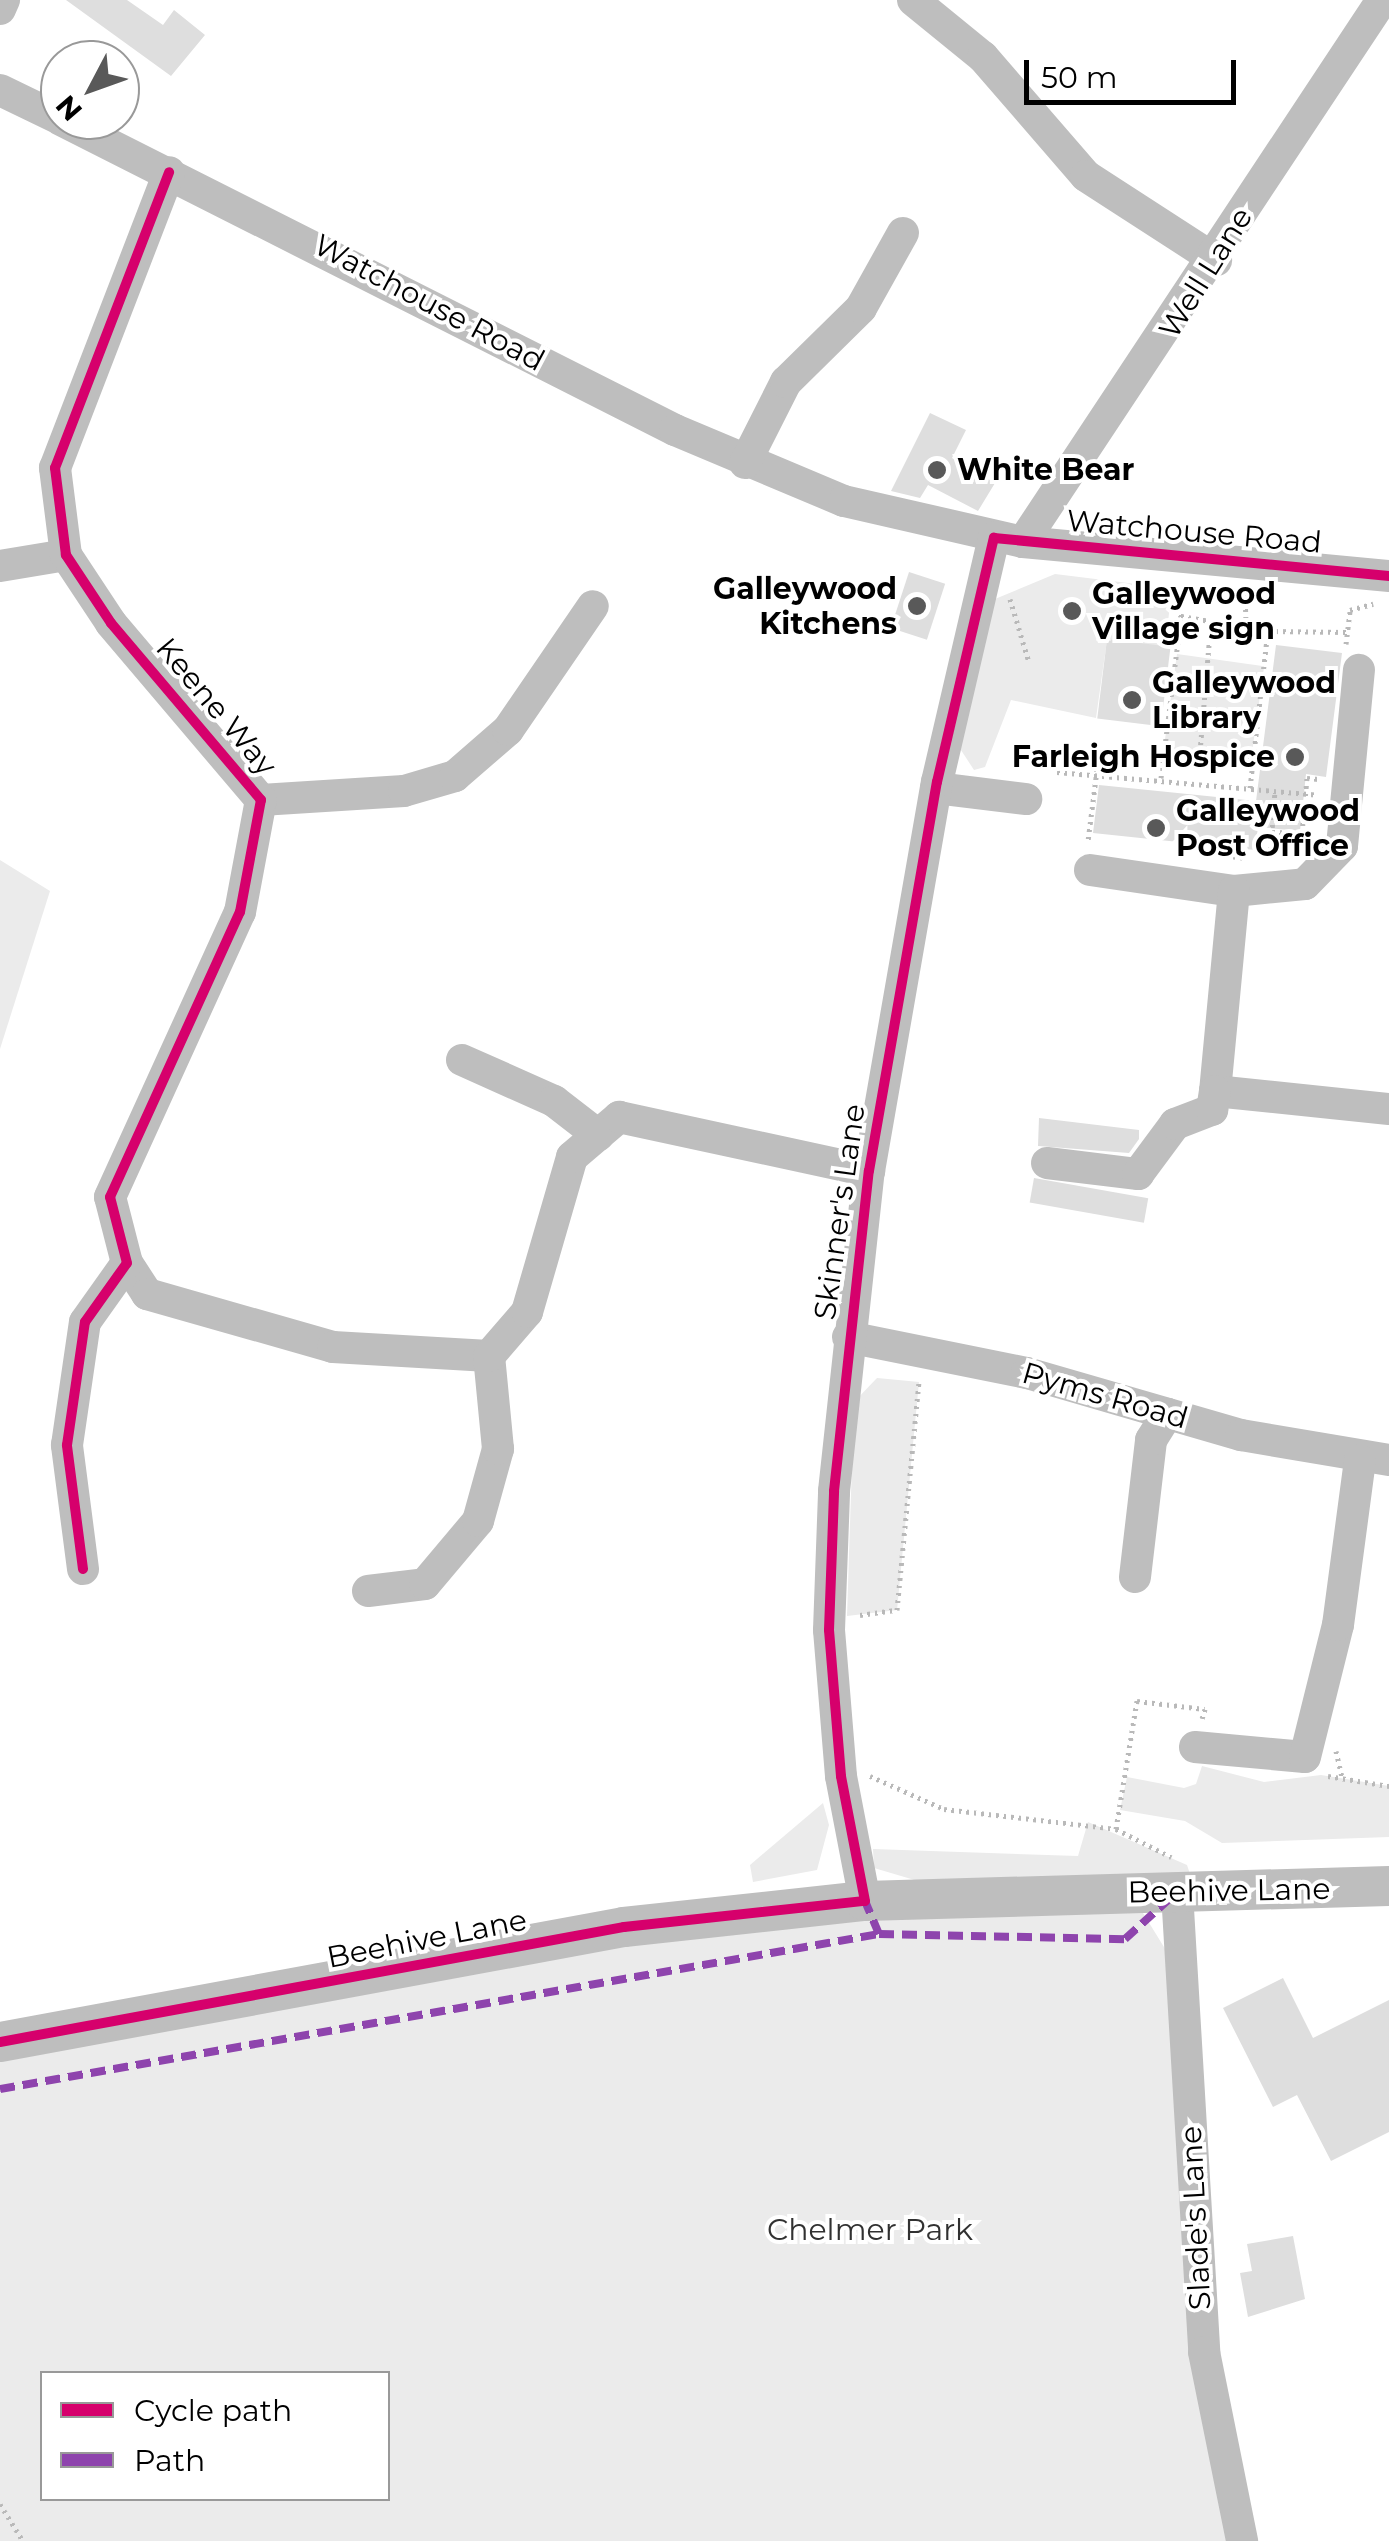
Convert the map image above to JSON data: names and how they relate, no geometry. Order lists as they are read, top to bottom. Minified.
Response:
{"streets":{"main road":["Beehive Lane"],"street":["Well Lane","Watchouse Road","Keene Way","Skinner's Lane","Pyms Road","Slade's Lane"]},"crossings":[["Well Lane","Watchouse Road"],["Well Lane","Skinner's Lane"],["Watchouse Road","Keene Way"],["Watchouse Road","Skinner's Lane"],["Skinner's Lane","Pyms Road"],["Skinner's Lane","Beehive Lane"],["Beehive Lane","Slade's Lane"]],"parks":["Chelmer Park"],"places":["White Bear","Galleywood Kitchens","Galleywood Village sign","Galleywood Library","Farleigh Hospice","Galleywood Post Office"],"legend":["Cycle path","Path"],"scale_bar":"50 m","north":"bottom left"}
